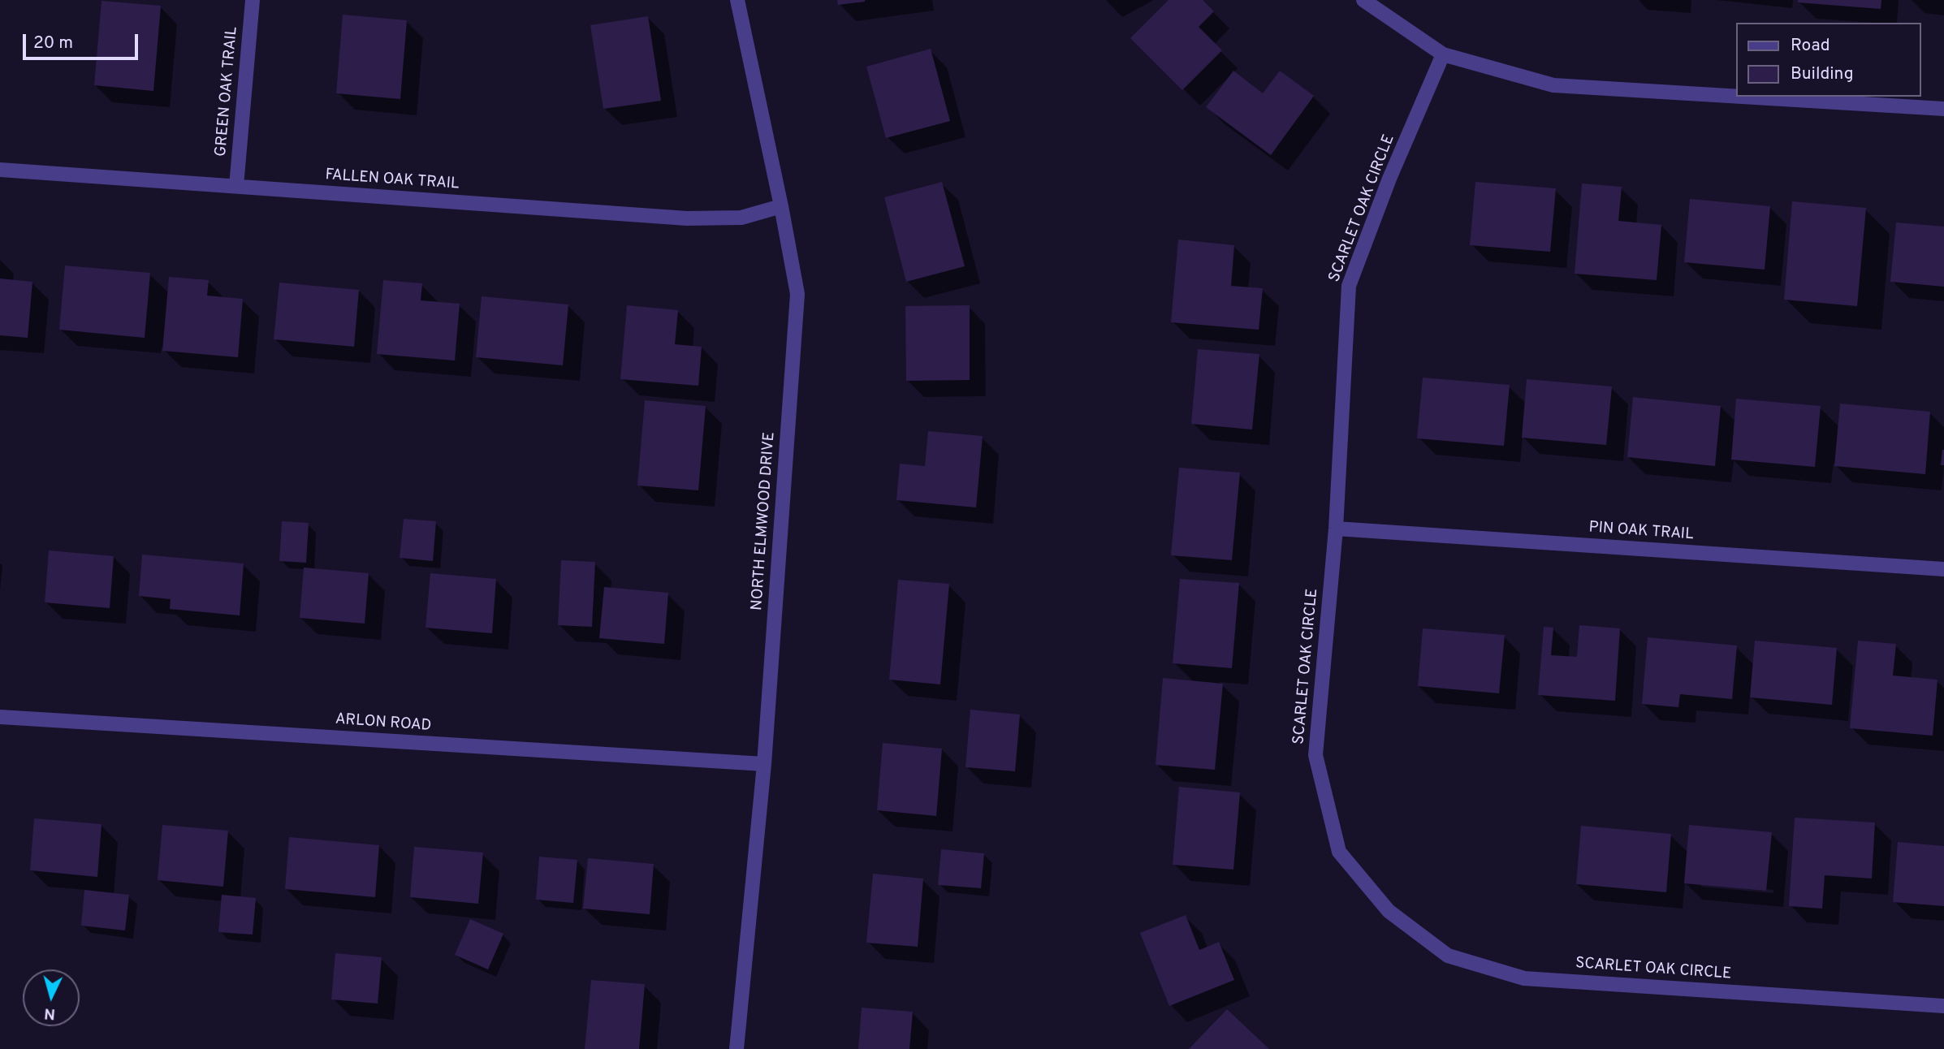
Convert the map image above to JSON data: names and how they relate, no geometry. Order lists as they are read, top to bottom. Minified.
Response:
{"streets":{"street":["GREEN OAK TRAIL","FALLEN OAK TRAIL","SCARLET OAK CIRCLE","NORTH ELMWOOD DRIVE","PIN OAK TRAIL","ARLON ROAD"]},"crossings":[["GREEN OAK TRAIL","FALLEN OAK TRAIL"],["FALLEN OAK TRAIL","NORTH ELMWOOD DRIVE"],["SCARLET OAK CIRCLE","PIN OAK TRAIL"],["NORTH ELMWOOD DRIVE","ARLON ROAD"]],"legend":["Road","Building"],"scale_bar":"20 m","north":"bottom"}
